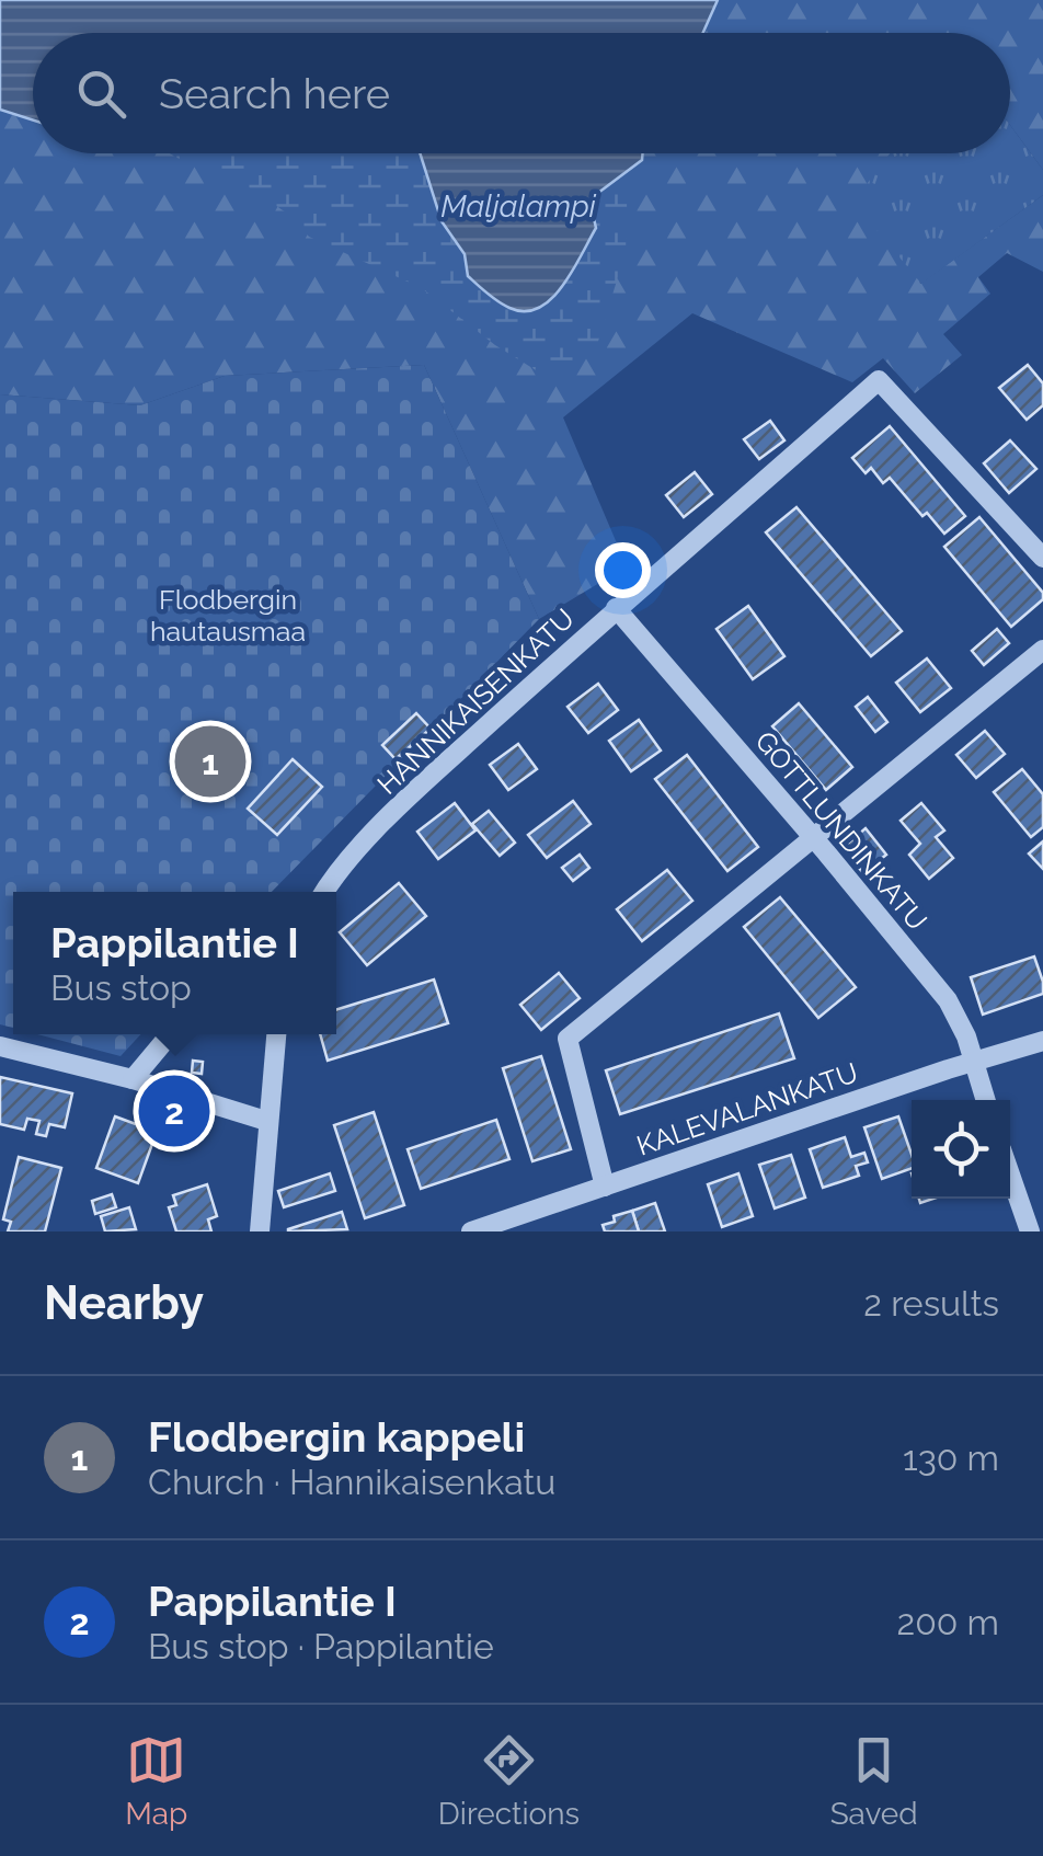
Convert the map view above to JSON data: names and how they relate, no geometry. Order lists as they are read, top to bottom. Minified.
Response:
{"streets":{"street":["HANNIKAISENKATU","GOTTLUNDINKATU","KALEVALANKATU"]},"crossings":[["HANNIKAISENKATU","GOTTLUNDINKATU"],["GOTTLUNDINKATU","KALEVALANKATU"]],"water":["Maljalampi"],"parks":["Flodbergin hautausmaa"],"page":{"search":"Search here","pins":["1","2"],"popup":["Pappilantie I","Bus stop"],"heading":["Nearby","2 results"],"list":[{"mark":"1","name":"Flodbergin kappeli","note":"Church · Hannikaisenkatu","value":"130 m"},{"mark":"2","name":"Pappilantie I","note":"Bus stop · Pappilantie","value":"200 m"}],"nav":["Map","Directions","Saved"]}}
